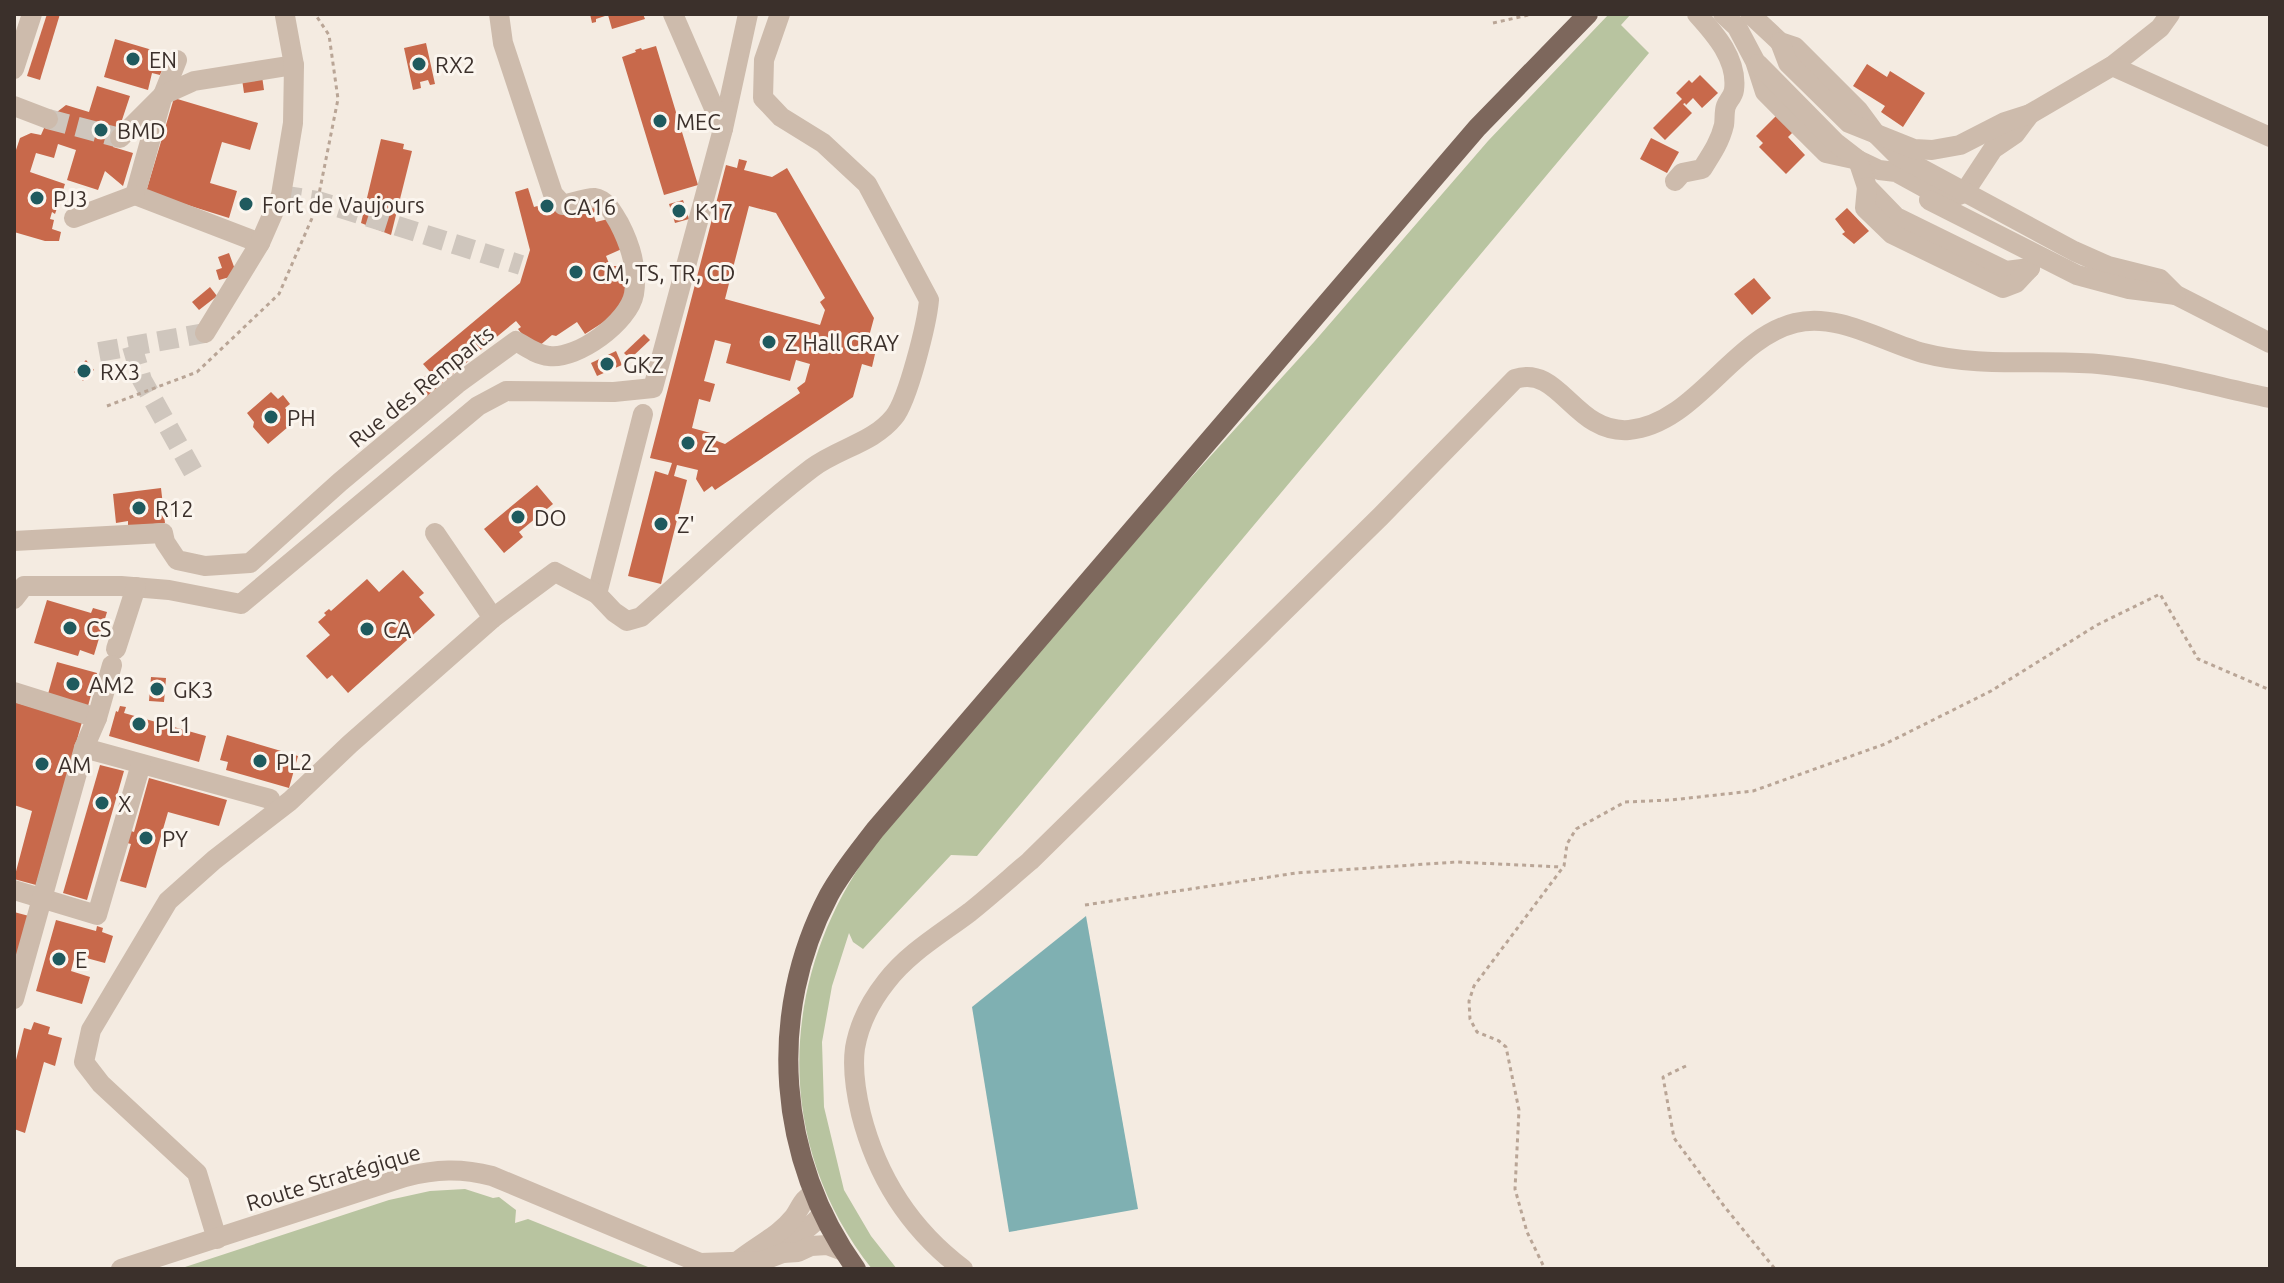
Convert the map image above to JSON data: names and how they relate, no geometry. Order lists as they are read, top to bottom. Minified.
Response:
{"streets":{"street":["Rue des Remparts","Route Stratégique"]},"places":["EN","RX2","MEC","BMD","PJ3","Fort de Vaujours","CA16","K17","CM, TS, TR, CD","Z Hall CRAY","GKZ","RX3","PH","Z","R12","DO","Z'","CS","CA","AM2","GK3","PL1","PL2","AM","X","PY","E"]}
